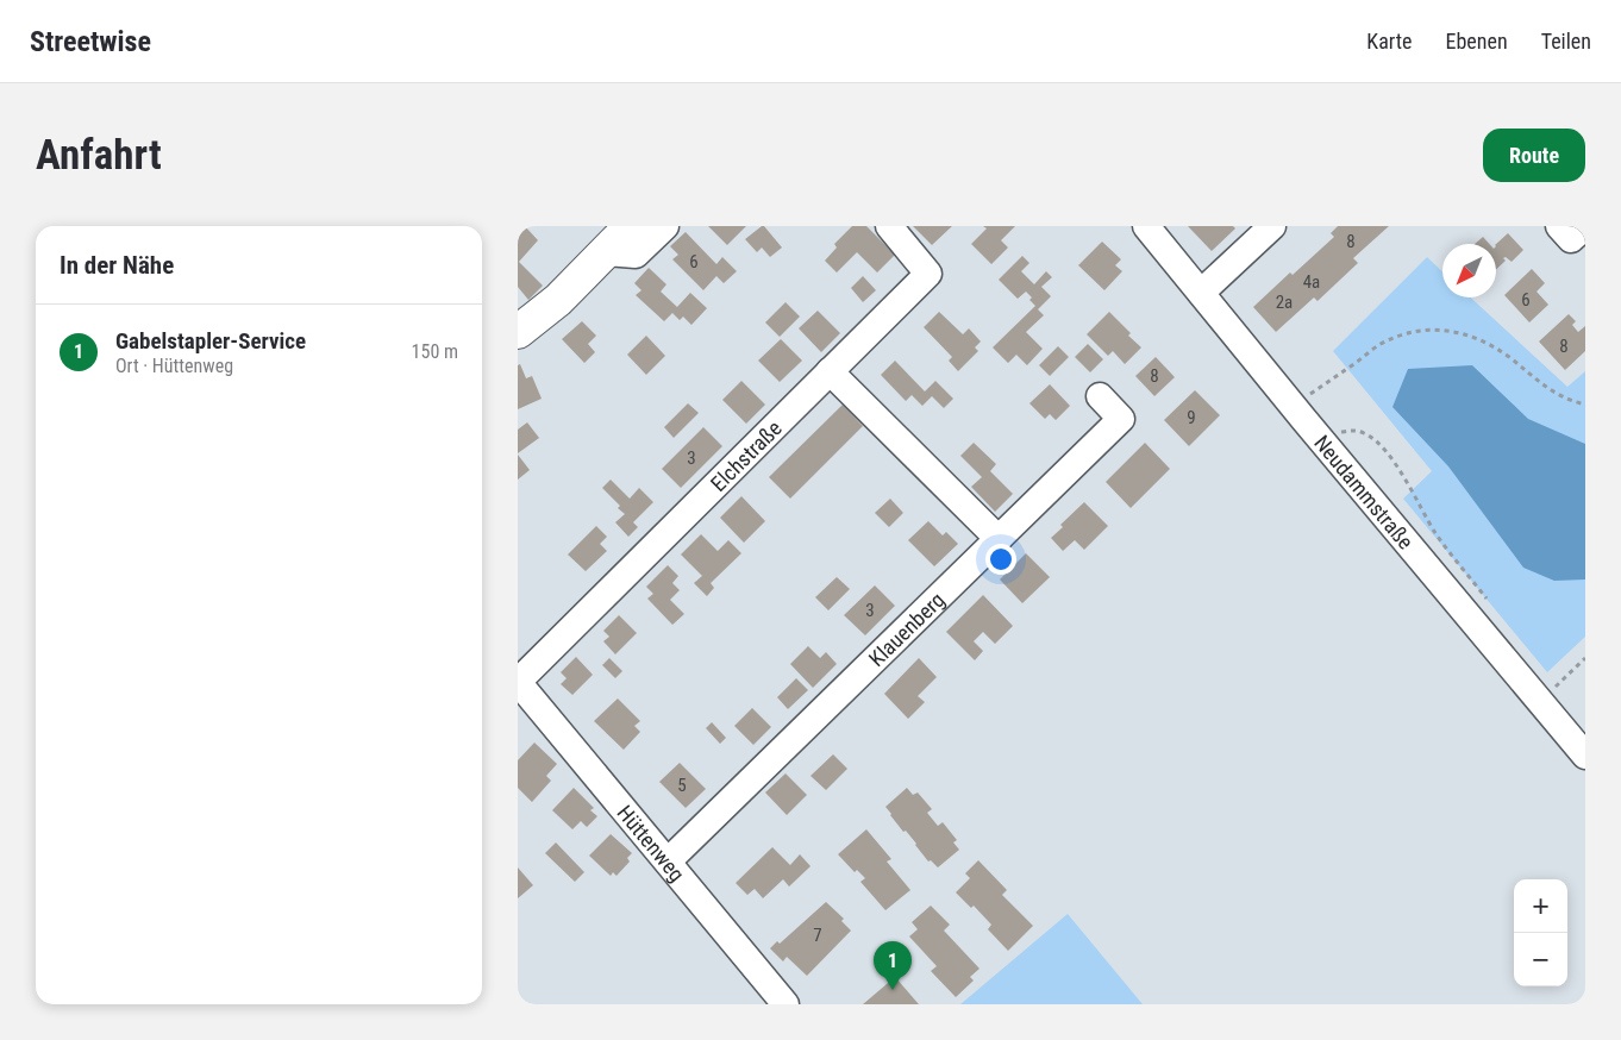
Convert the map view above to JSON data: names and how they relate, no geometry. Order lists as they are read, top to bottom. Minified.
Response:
{"streets":{"street":["Elchstraße","Neudammstraße","Klauenberg","Hüttenweg"]},"crossings":[["Elchstraße","Hüttenweg"],["Klauenberg","Hüttenweg"]],"house_numbers":["8","6","4a","6","2a","8","8","9","3","3","5","7"],"north":"bottom left","page":{"header":"Streetwise","nav":["Karte","Ebenen","Teilen"],"buttons":"Route","title":"Anfahrt","heading":"In der Nähe","list":[{"mark":"1","name":"Gabelstapler-Service","note":"Ort · Hüttenweg","value":"150 m"}],"map_buttons":["+","−"],"pins":"1"}}
